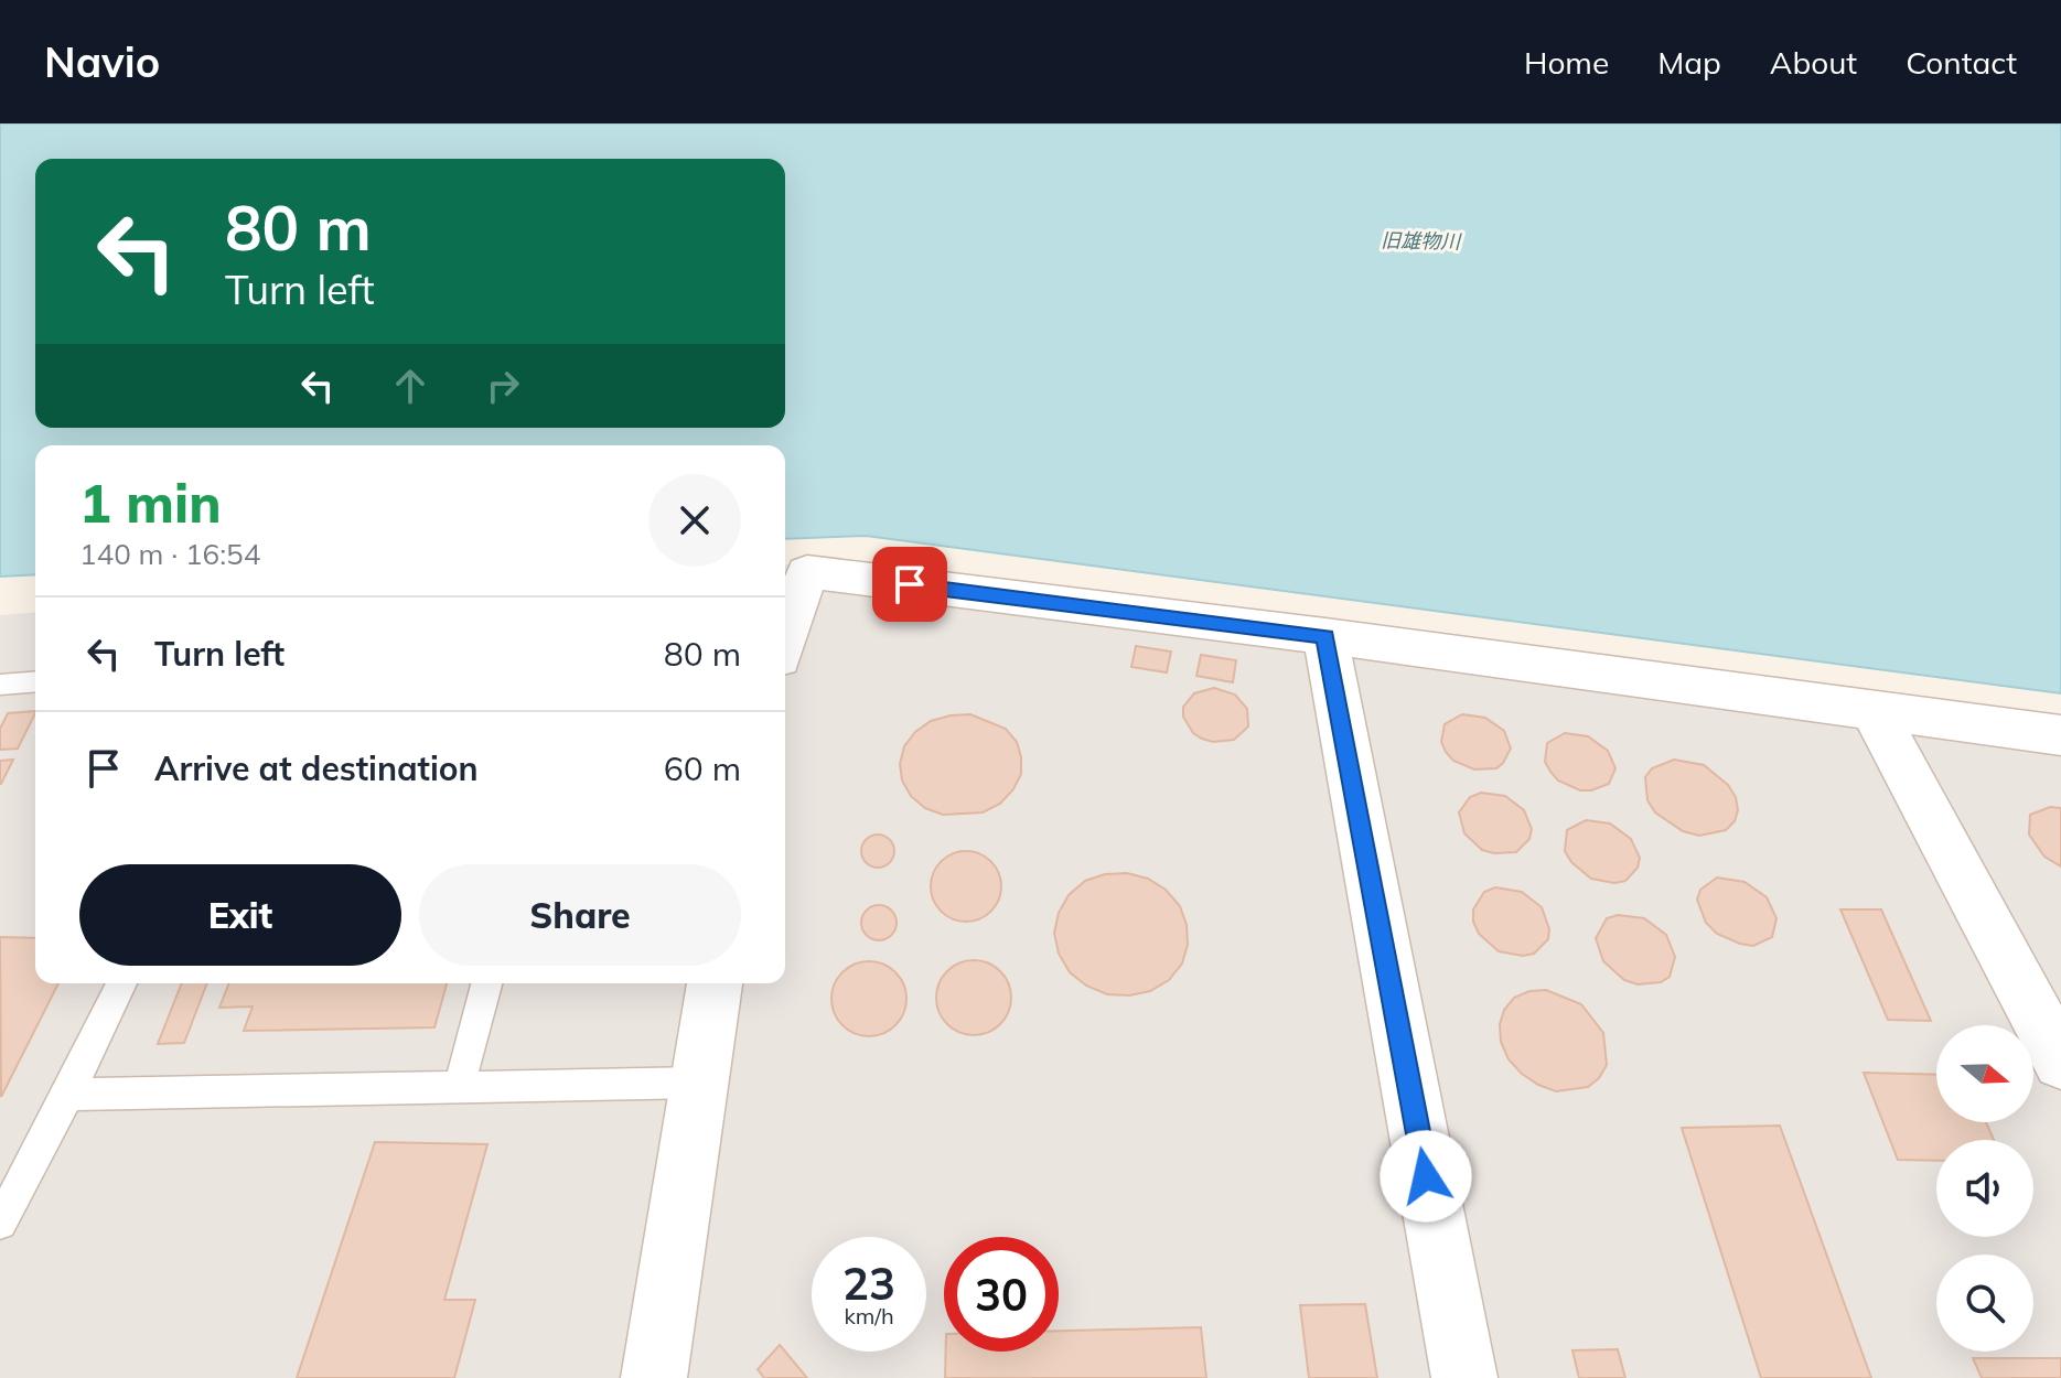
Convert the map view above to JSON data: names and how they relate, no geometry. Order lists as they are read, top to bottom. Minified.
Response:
{"water":["旧雄物川"],"north":"right","page":{"header":"Navio","nav":["Home","Map","About","Contact"],"turn":["80 m","Turn left"],"heading":["1 min","140 m · 16:54"],"list":[{"name":"Turn left","value":"80 m"},{"name":"Arrive at destination","value":"60 m"}],"buttons":["Exit","Share"],"speed":"23 km/h","limit":"30"}}
